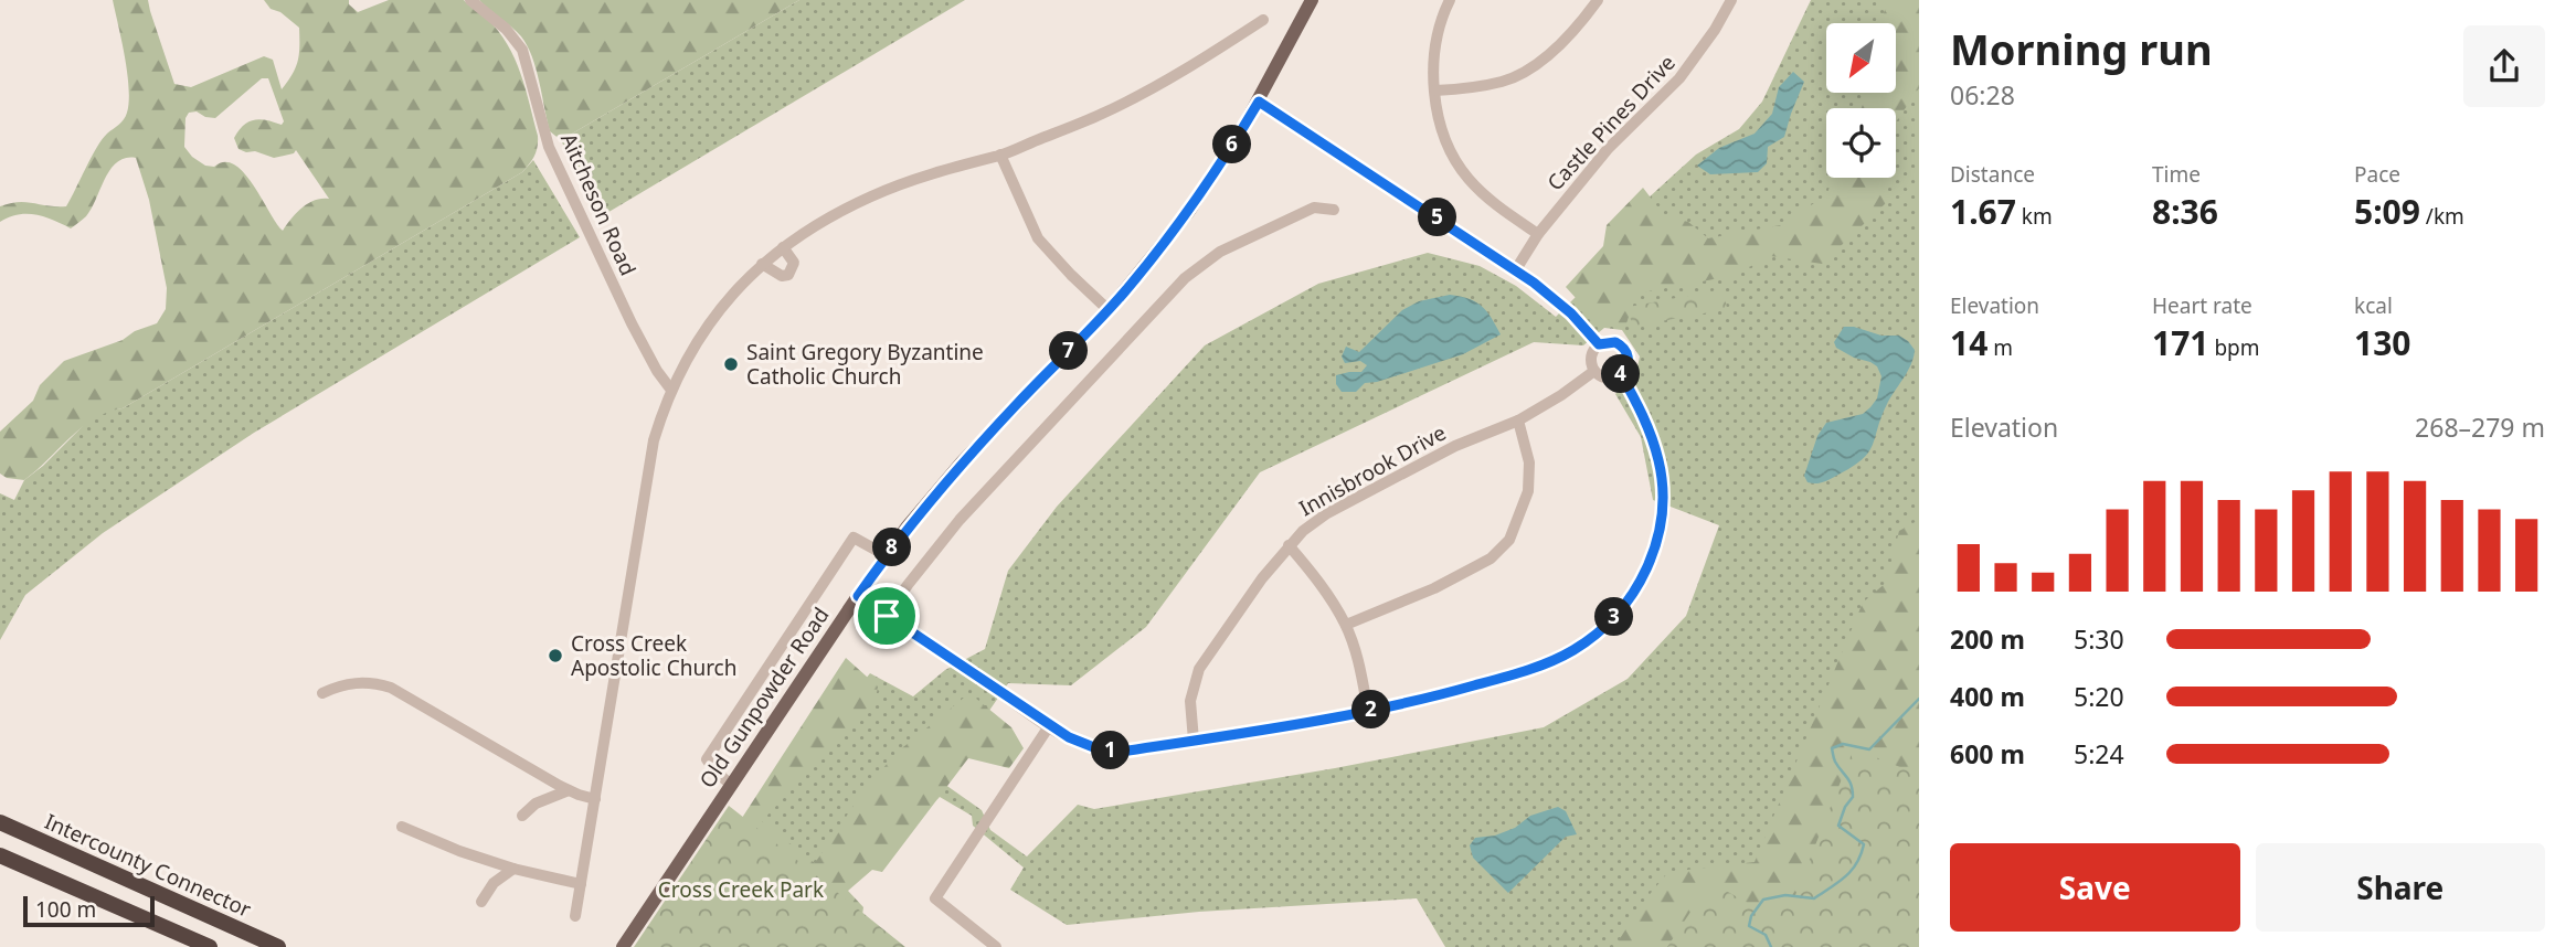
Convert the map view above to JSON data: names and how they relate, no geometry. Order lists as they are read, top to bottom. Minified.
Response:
{"streets":{"highway":["Intercounty Connector"],"main road":["Old Gunpowder Road"],"street":["Castle Pines Drive","Aitcheson Road","Innisbrook Drive"]},"parks":["Cross Creek Park"],"places":["Saint Gregory Byzantine Catholic Church","Cross Creek Apostolic Church"],"scale_bar":"100 m","north":"bottom left","page":{"heading":["Morning run","06:28"],"pins":["6","5","7","4","8","3","2","1"],"stats":[["Distance","1.67 km"],["Time","8:36"],["Pace","5:09 /km"],["Elevation","14 m"],["Heart rate","171 bpm"],["kcal","130"]],"chart":["Elevation","268–279 m"],"list":[{"name":"200 m","note":"5:30"},{"name":"400 m","note":"5:20"},{"name":"600 m","note":"5:24"}],"buttons":["Save","Share"],"scale":"100 m"}}
